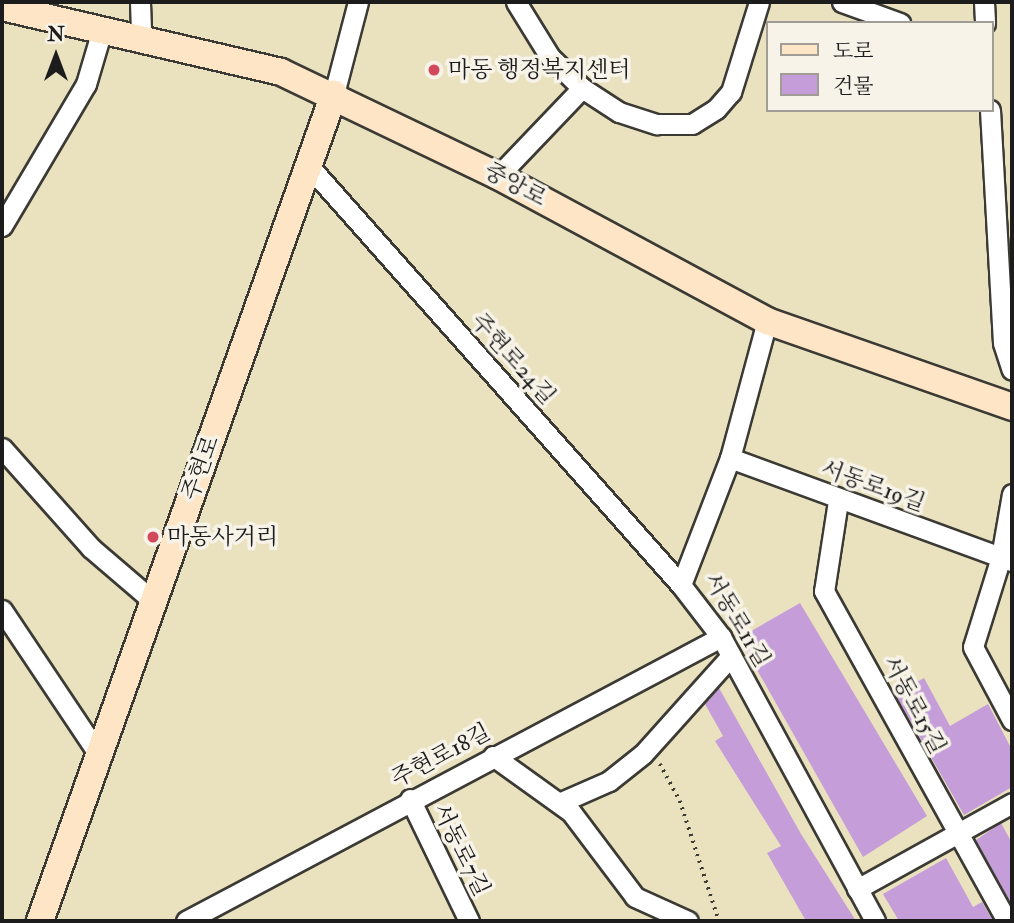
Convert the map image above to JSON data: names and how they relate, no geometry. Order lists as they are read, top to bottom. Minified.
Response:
{"streets":{"street":["중앙로","주현로24길","주현로","서동로19길","서동로11길","서동로15길","주현로18길","서동로7길"]},"crossings":[["중앙로","주현로"],["중앙로","서동로11길"],["주현로24길","주현로"],["주현로24길","서동로11길"],["서동로19길","서동로11길"],["서동로19길","서동로15길"],["서동로11길","주현로18길"],["주현로18길","서동로7길"]],"places":["마동 행정복지센터","마동사거리"],"legend":["도로","건물"],"north":"top"}
